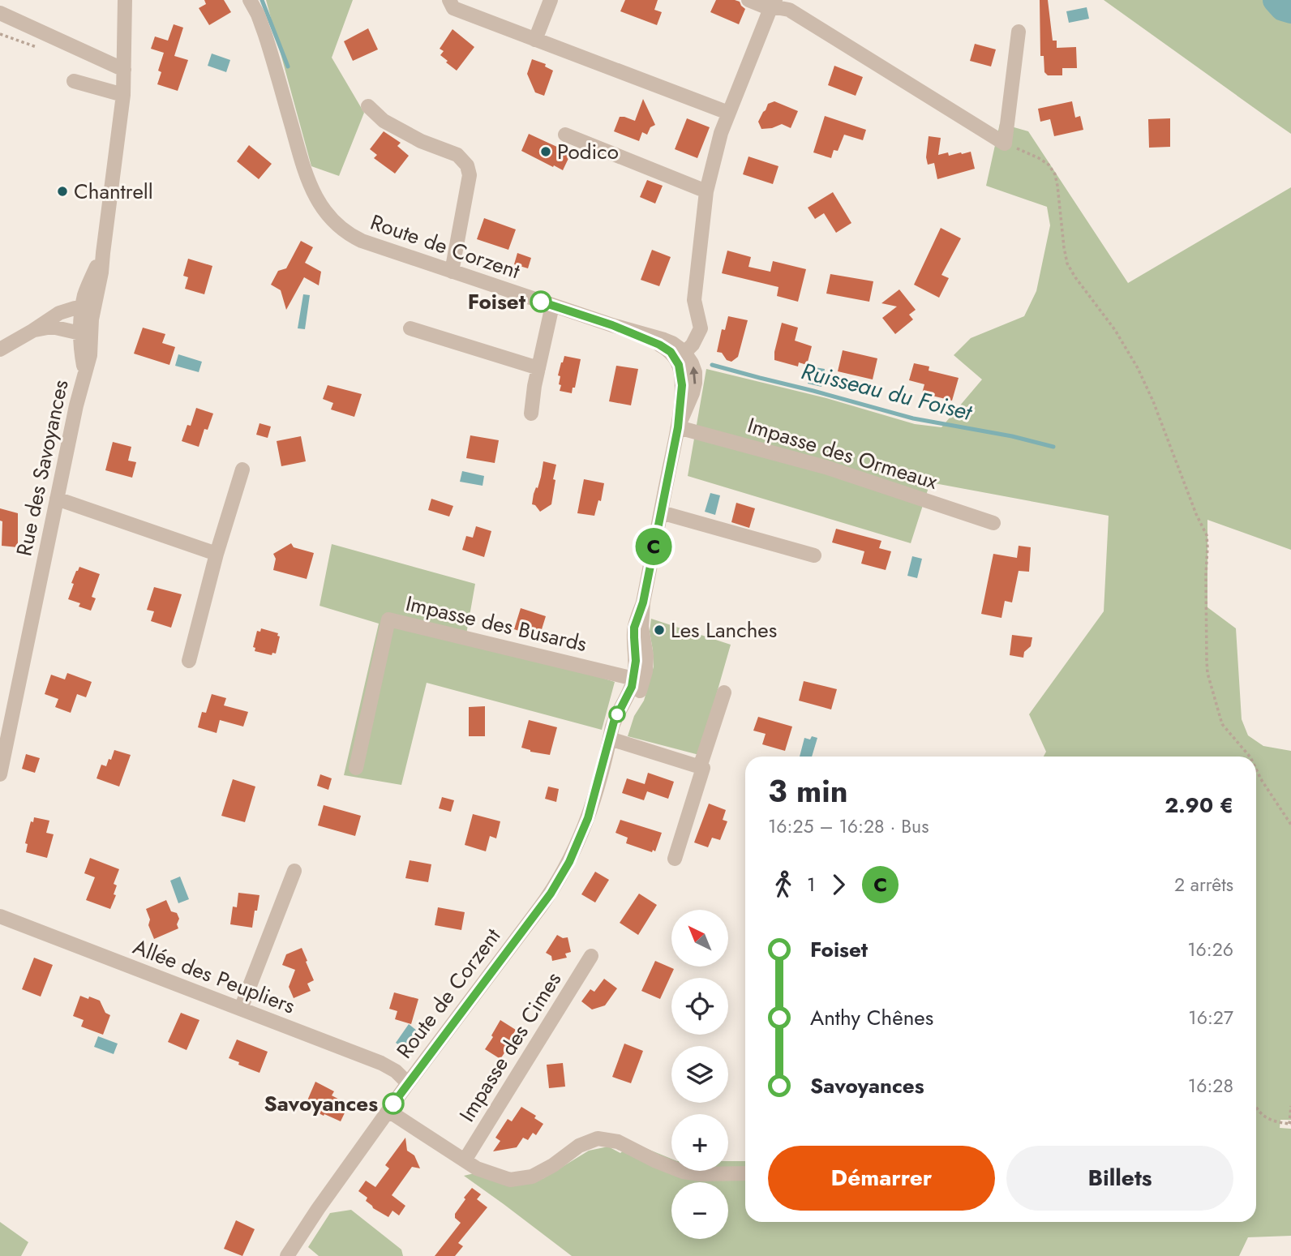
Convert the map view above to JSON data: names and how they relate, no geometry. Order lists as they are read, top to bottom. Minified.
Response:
{"streets":{"street":["Route de Corzent","Impasse des Ormeaux","Rue des Savoyances","Impasse des Busards","Allée des Peupliers","Impasse des Cimes"]},"crossings":[["Route de Corzent","Impasse des Ormeaux"],["Route de Corzent","Impasse des Busards"],["Route de Corzent","Allée des Peupliers"]],"water":["Ruisseau du Foiset"],"places":["Podico","Chantrell","Foiset","Les Lanches","Savoyances"],"lines":["bus line C"],"north":"top left","page":{"on_map":"C","heading":["3 min","16:25 – 16:28 · Bus","2.90 €"],"legs":["1","C","2 arrêts"],"map_buttons":["+","−"],"list":[{"name":"Foiset","value":"16:26"},{"name":"Anthy Chênes","value":"16:27"},{"name":"Savoyances","value":"16:28"}],"buttons":["Démarrer","Billets"]}}
